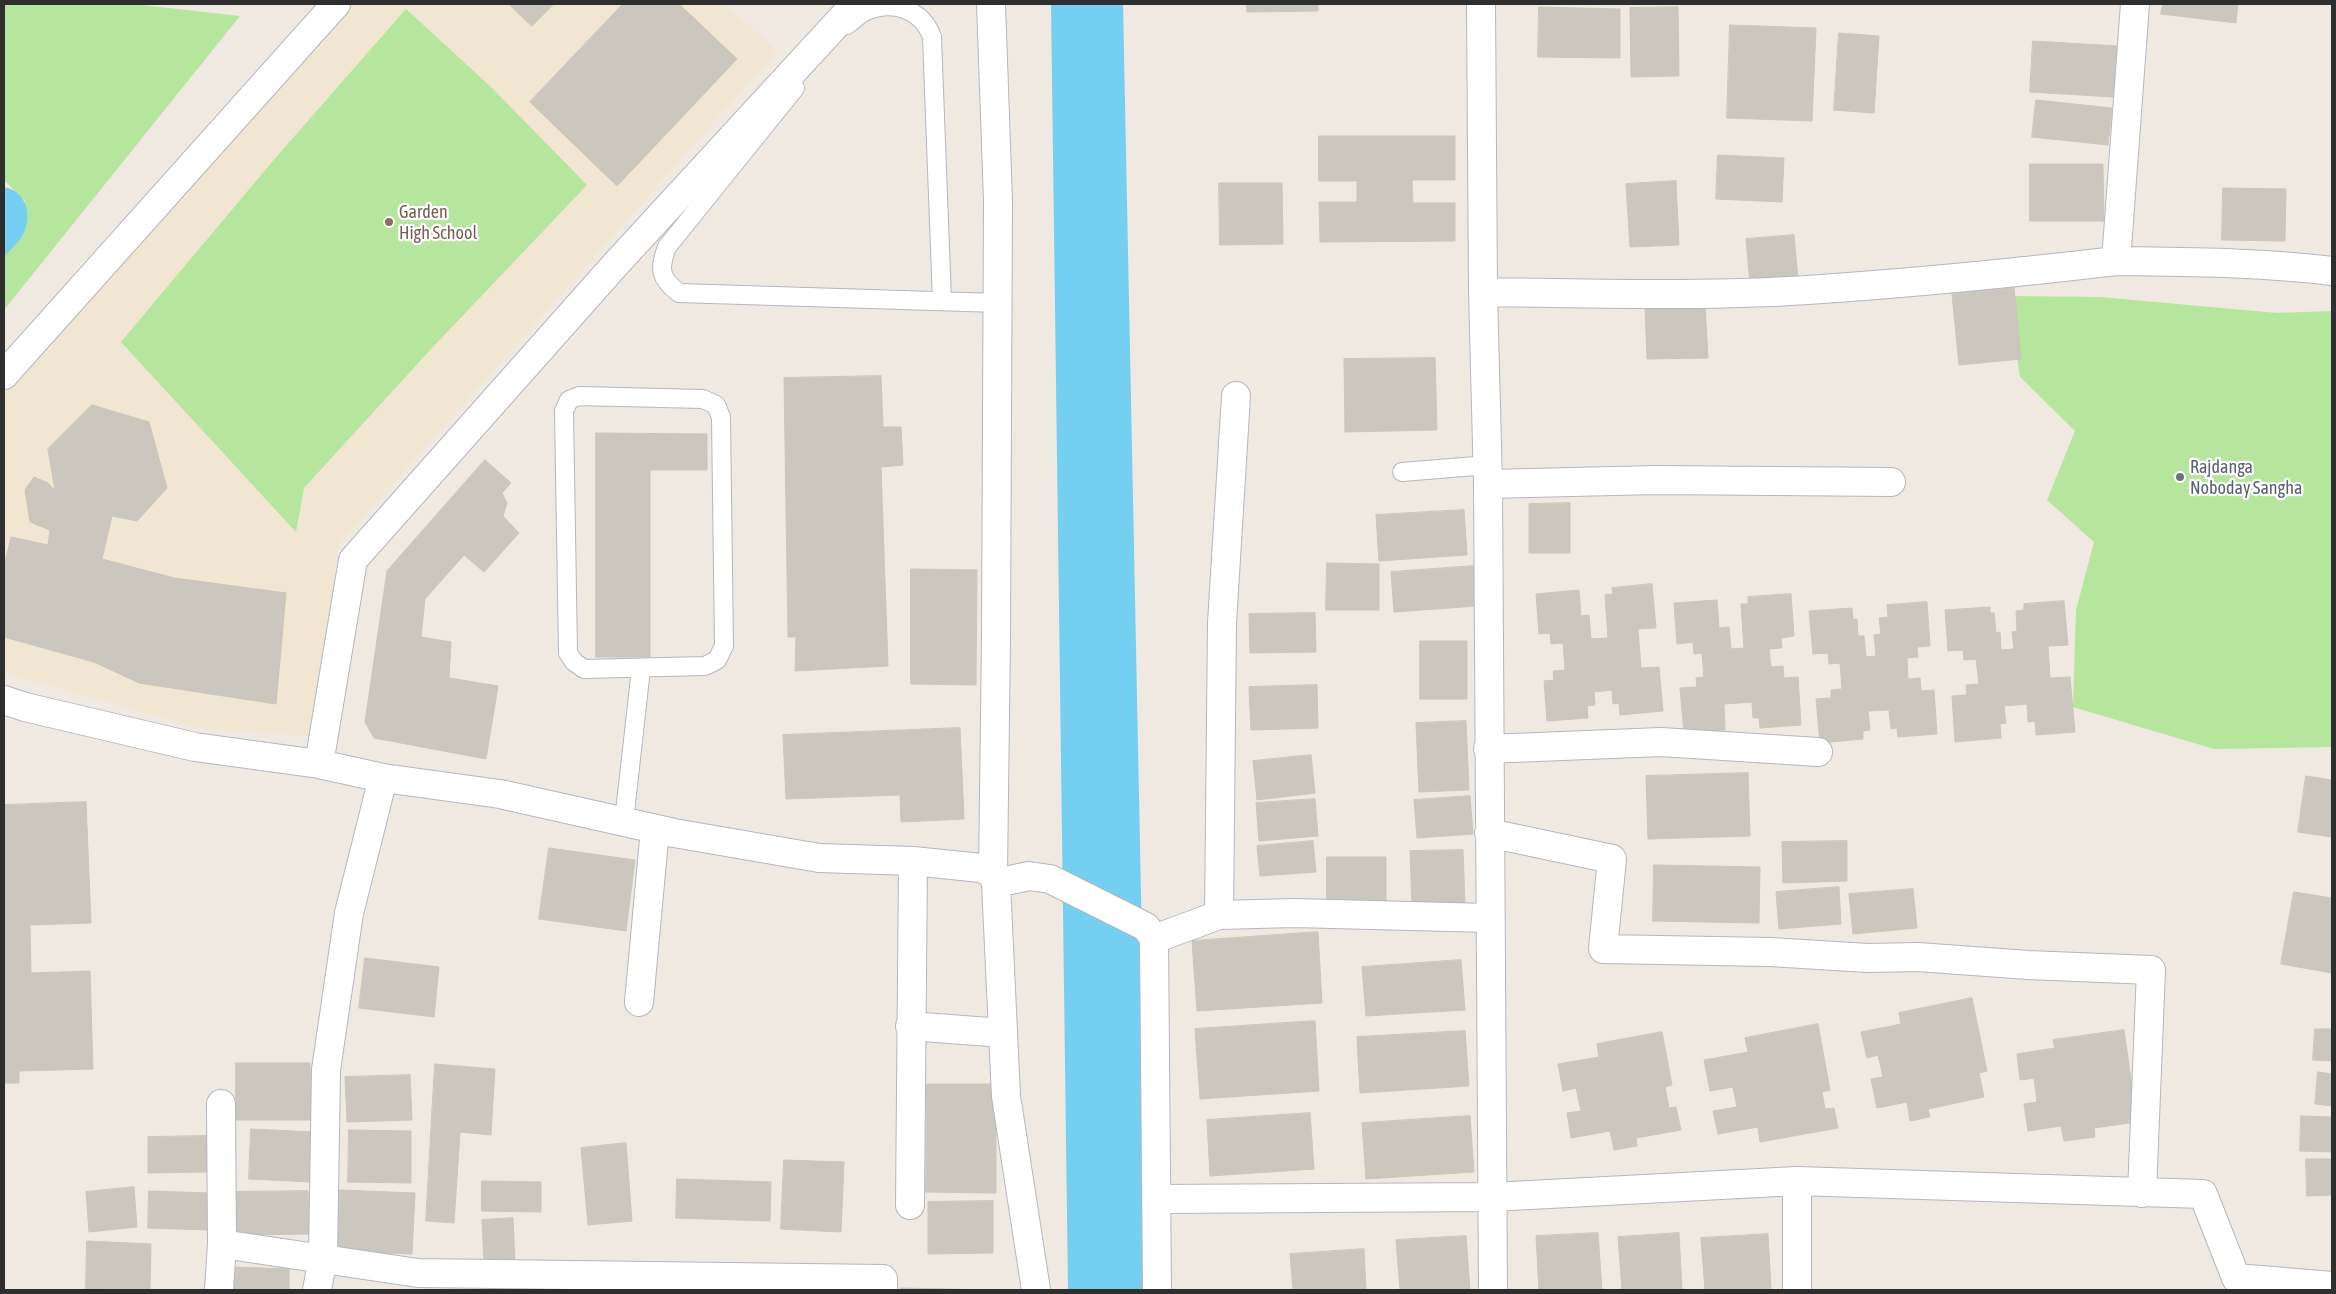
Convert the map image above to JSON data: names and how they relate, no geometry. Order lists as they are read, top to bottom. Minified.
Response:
{"places":["Garden High School","Rajdanga Noboday Sangha"]}
